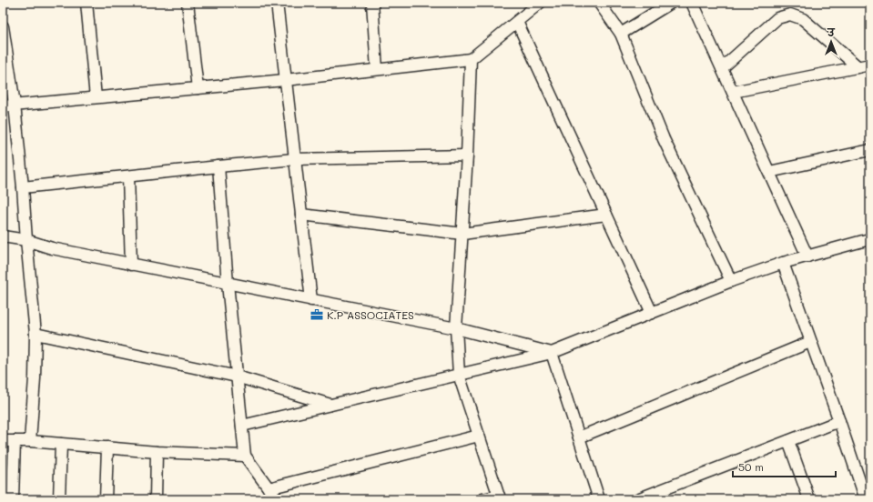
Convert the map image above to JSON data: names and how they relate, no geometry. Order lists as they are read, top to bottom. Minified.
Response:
{"places":{"office":["K.P ASSOCIATES"]},"scale_bar":"50 m","north":"top"}
